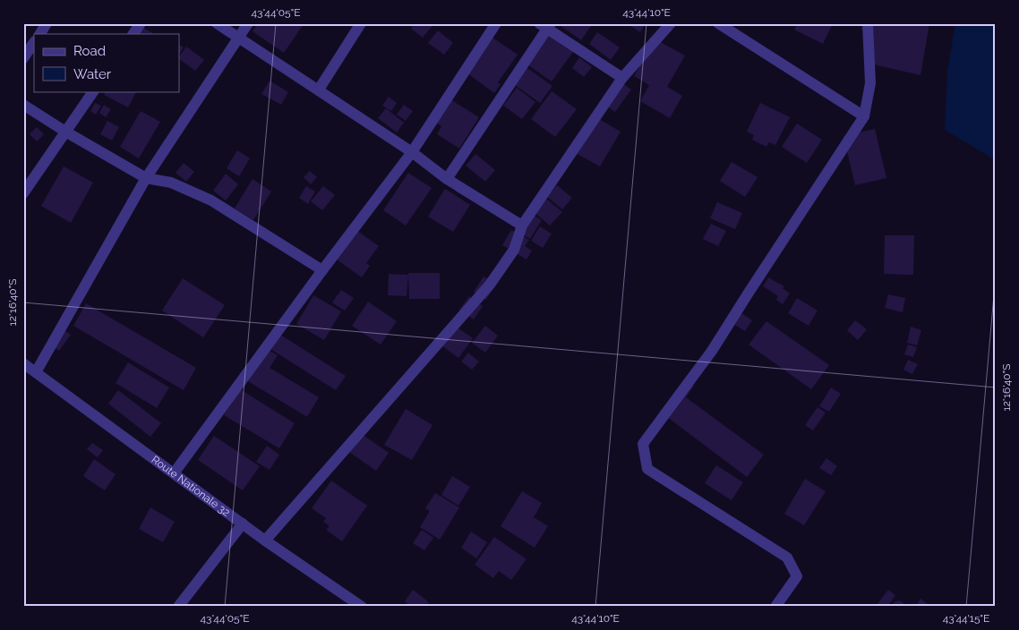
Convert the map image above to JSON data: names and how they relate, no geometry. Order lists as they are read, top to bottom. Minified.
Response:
{"streets":{"street":["Route Nationale 32"]},"legend":["Road","Water"],"coordinates":["43°44'05\"E","43°44'10\"E","12°16'40\"S","43°44'15\"E"]}
